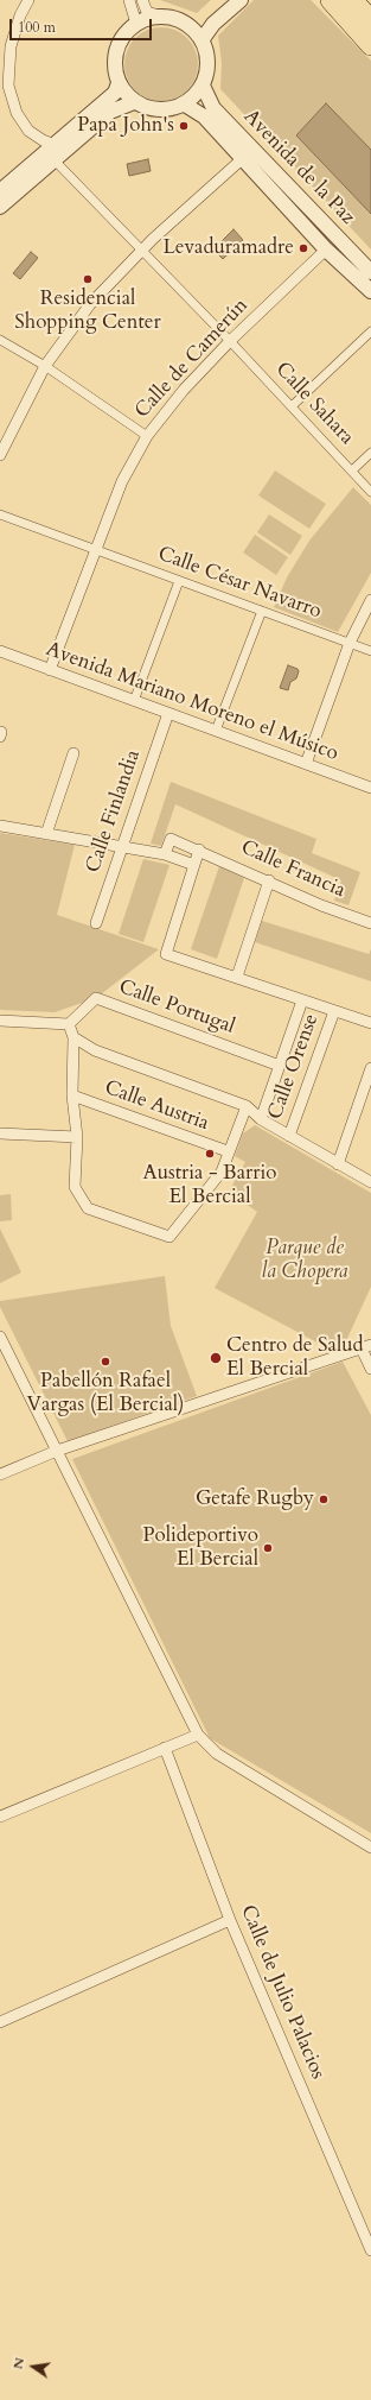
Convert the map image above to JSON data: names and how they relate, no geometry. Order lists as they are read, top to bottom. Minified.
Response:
{"streets":{"street":["Avenida de la Paz","Calle de Camerún","Calle Sahara","Calle César Navarro","Avenida Mariano Moreno el Músico","Calle Finlandia","Calle Francia","Calle Portugal","Calle Orense","Calle Austria","Calle de Julio Palacios"]},"crossings":[["Calle de Camerún","Calle Sahara"],["Calle de Camerún","Calle César Navarro"],["Calle de Camerún","Avenida Mariano Moreno el Músico"],["Avenida Mariano Moreno el Músico","Calle Finlandia"]],"parks":["Parque de la Chopera"],"places":["Papa John's","Levaduramadre","Residencial Shopping Center","Austria - Barrio El Bercial","Centro de Salud El Bercial","Pabellón Rafael Vargas (El Bercial)","Getafe Rugby","Polideportivo El Bercial"],"scale_bar":"100 m","north":"left"}
